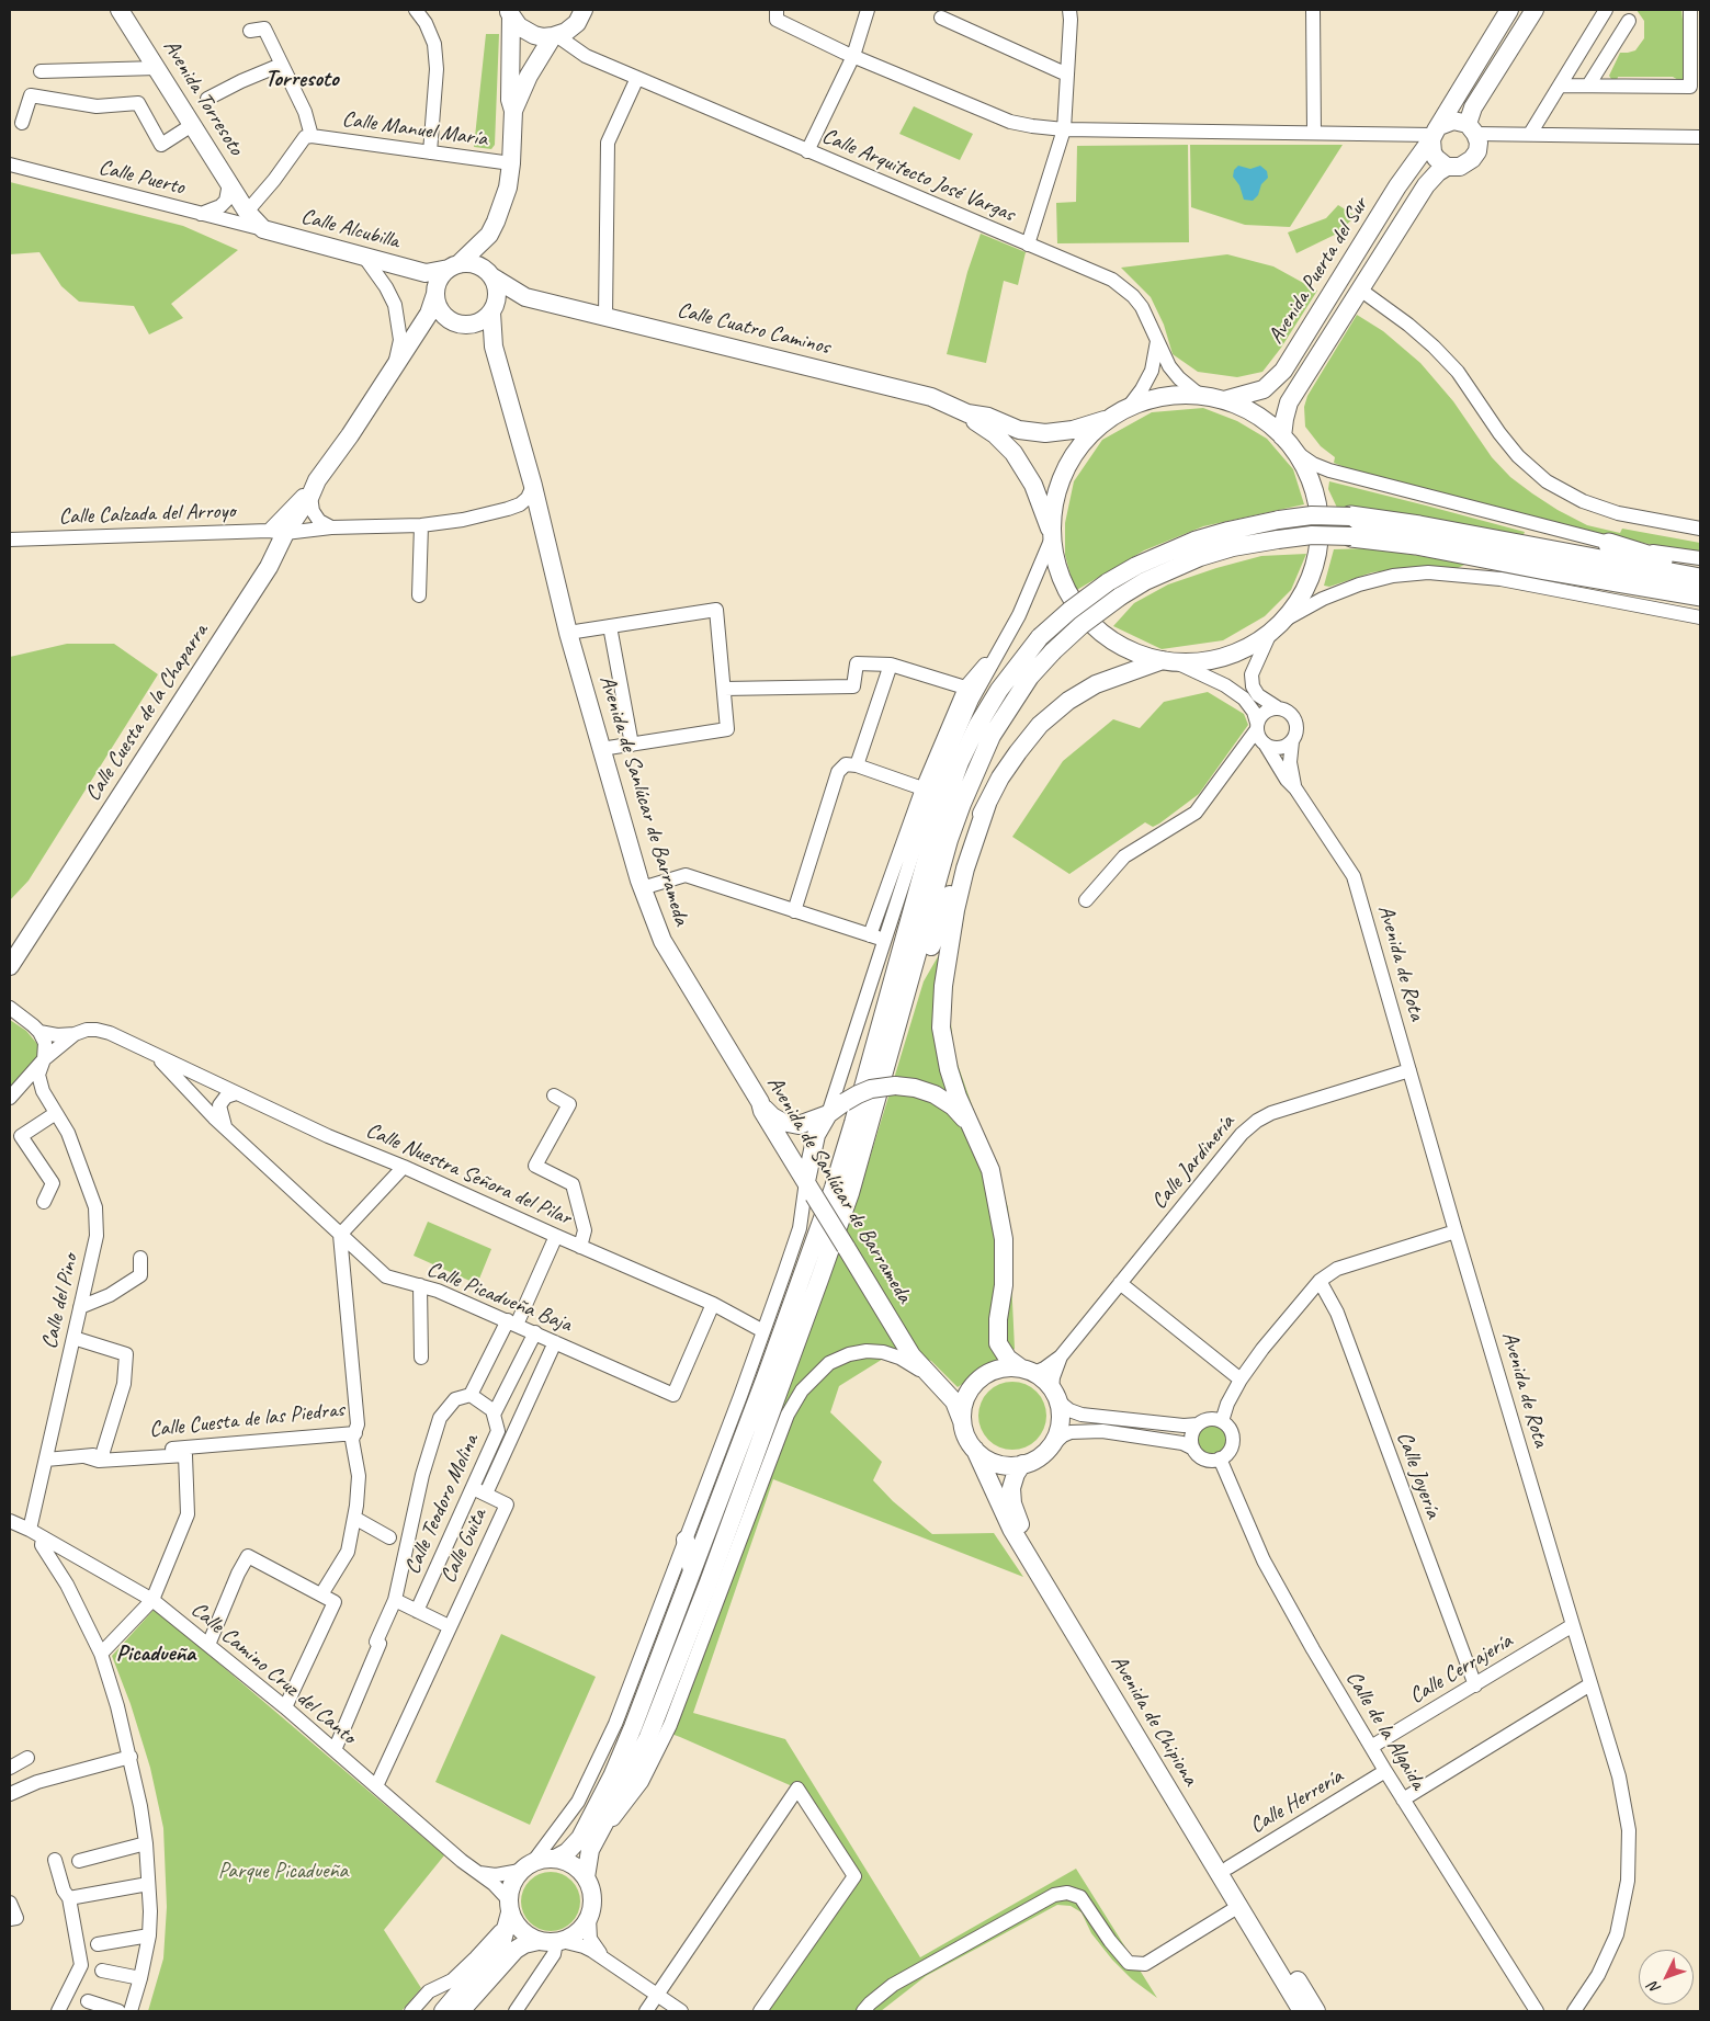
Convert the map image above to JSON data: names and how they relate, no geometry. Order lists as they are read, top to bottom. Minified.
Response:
{"streets":{"main road":["Avenida Torresoto","Calle Alcubilla","Avenida Puerta del Sur","Calle Cuatro Caminos","Calle Cuesta de la Chaparra","Avenida de Sanlúcar de Barrameda","Avenida de Chipiona"],"street":["Calle Manuel María","Calle Arquitecto José Vargas","Calle Puerto","Calle Calzada del Arroyo","Avenida de Rota","Calle Jardinería","Calle Nuestra Señora del Pilar","Calle Picadueña Baja","Calle del Pino","Calle Cuesta de las Piedras","Calle Joyería","Calle Teodoro Molina","Calle Guita","Calle Cerrajería","Calle Camino Cruz del Canto","Calle de la Algaida","Calle Herrería"]},"crossings":[["Avenida Torresoto","Calle Puerto"],["Avenida Torresoto","Calle Alcubilla"],["Calle Puerto","Calle Alcubilla"],["Calle Alcubilla","Calle Cuatro Caminos"],["Calle Alcubilla","Calle Cuesta de la Chaparra"],["Calle Alcubilla","Avenida de Sanlúcar de Barrameda"],["Calle Cuatro Caminos","Calle Cuesta de la Chaparra"],["Calle Cuatro Caminos","Avenida de Sanlúcar de Barrameda"],["Calle Cuatro Caminos","Avenida de Rota"],["Calle Calzada del Arroyo","Calle Cuesta de la Chaparra"],["Calle Cuesta de la Chaparra","Avenida de Sanlúcar de Barrameda"],["Avenida de Sanlúcar de Barrameda","Calle Jardinería"],["Avenida de Sanlúcar de Barrameda","Avenida de Chipiona"],["Avenida de Rota","Calle Jardinería"],["Avenida de Rota","Calle Cerrajería"],["Calle Jardinería","Avenida de Chipiona"],["Calle Nuestra Señora del Pilar","Calle Picadueña Baja"],["Calle Picadueña Baja","Calle Cuesta de las Piedras"],["Calle Picadueña Baja","Calle Teodoro Molina"],["Calle Picadueña Baja","Calle Guita"],["Calle del Pino","Calle Cuesta de las Piedras"],["Calle del Pino","Calle Camino Cruz del Canto"],["Calle Joyería","Calle Cerrajería"],["Calle Teodoro Molina","Calle Guita"],["Calle Cerrajería","Calle de la Algaida"],["Avenida de Chipiona","Calle Herrería"],["Calle de la Algaida","Calle Herrería"]],"districts":["Torresoto","Picadueña"],"parks":["Parque Picadueña"],"north":"bottom left"}
